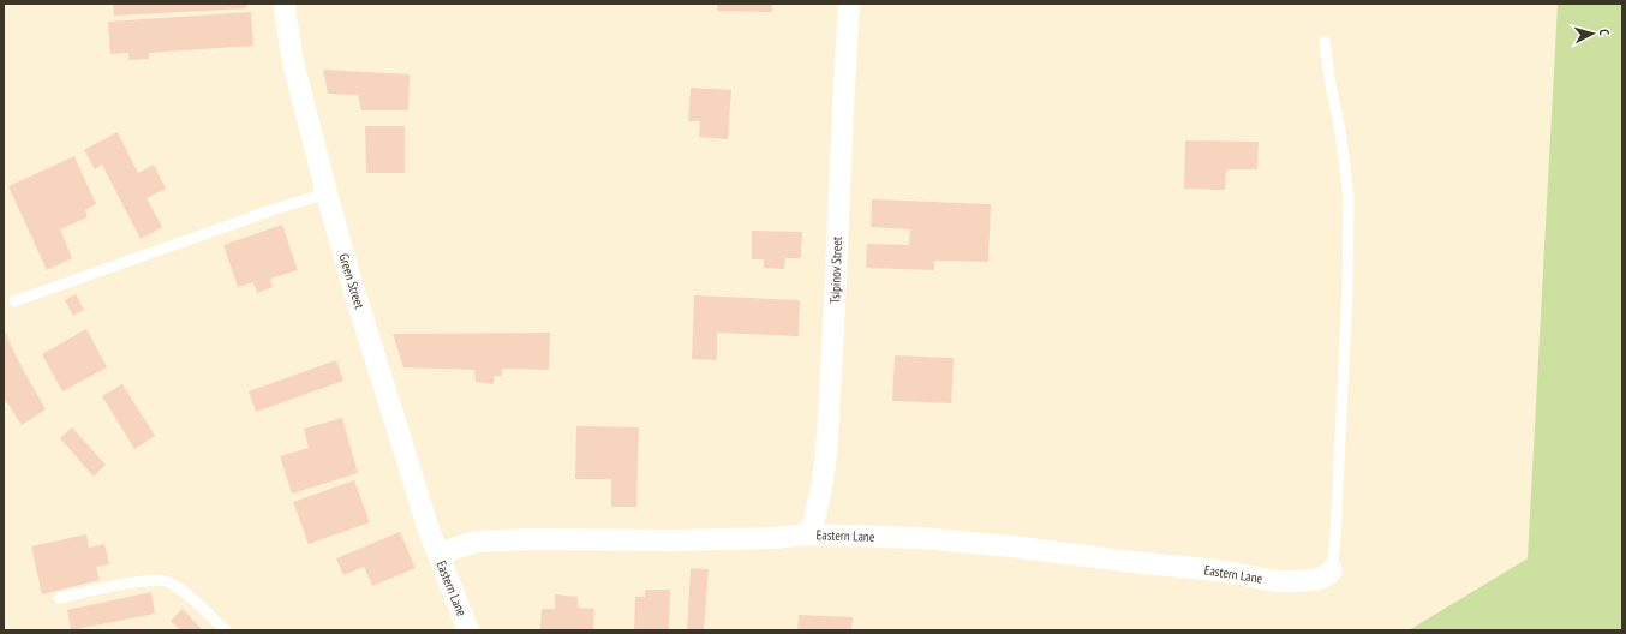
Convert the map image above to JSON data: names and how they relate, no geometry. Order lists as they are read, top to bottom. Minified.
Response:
{"streets":{"street":["Tsipinov Street","Green Street","Eastern Lane"]},"crossings":[["Tsipinov Street","Eastern Lane"],["Green Street","Eastern Lane"]],"north":"right"}
